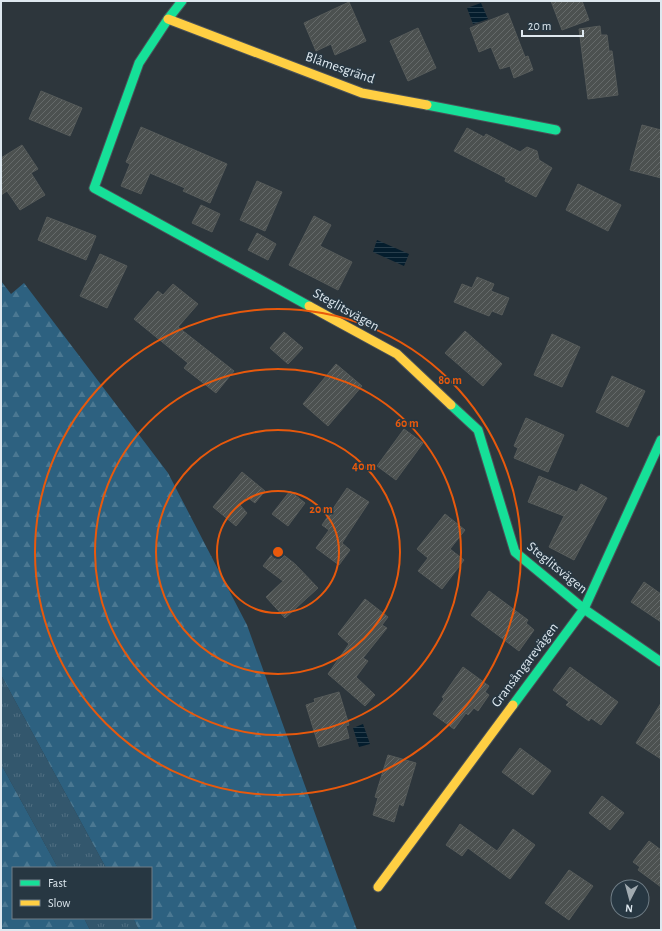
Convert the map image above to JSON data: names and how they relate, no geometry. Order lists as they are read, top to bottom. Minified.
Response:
{"streets":{"street":["Blåmesgränd","Steglitsvägen","Gransångarevägen"]},"crossings":[["Blåmesgränd","Steglitsvägen"],["Steglitsvägen","Gransångarevägen"]],"legend":["Fast","Slow"],"scale_bar":"20 m","north":"bottom","rings":["80 m","60 m","40 m","20 m"]}
